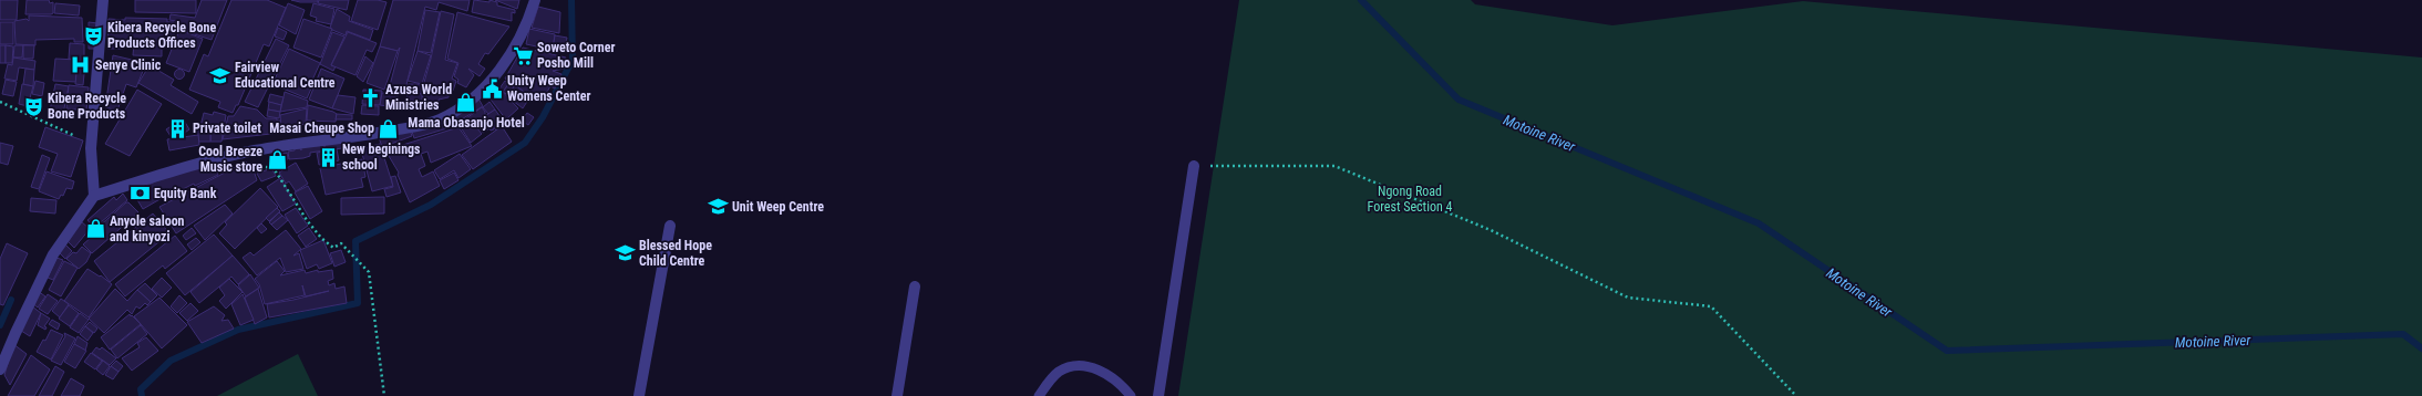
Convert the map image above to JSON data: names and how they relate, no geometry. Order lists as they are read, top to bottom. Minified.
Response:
{"water":["Motoine River"],"parks":["Ngong Road Forest Section 4"],"places":{"theatre":["Kibera Recycle Bone Products Offices","Kibera Recycle Bone Products"],"supermarket":["Soweto Corner Posho Mill"],"hospital":["Senye Clinic"],"school or university":["Fairview Educational Centre","Unit Weep Centre","Blessed Hope Child Centre"],"public building":["Unity Weep Womens Center"],"church":["Azusa World Ministries"],"shop":["Mama Obasanjo Hotel","Masai Cheupe Shop","Cool Breeze Music store","Anyole saloon and kinyozi"],"building":["Private toilet","New beginings school"],"bank":["Equity Bank"]}}
